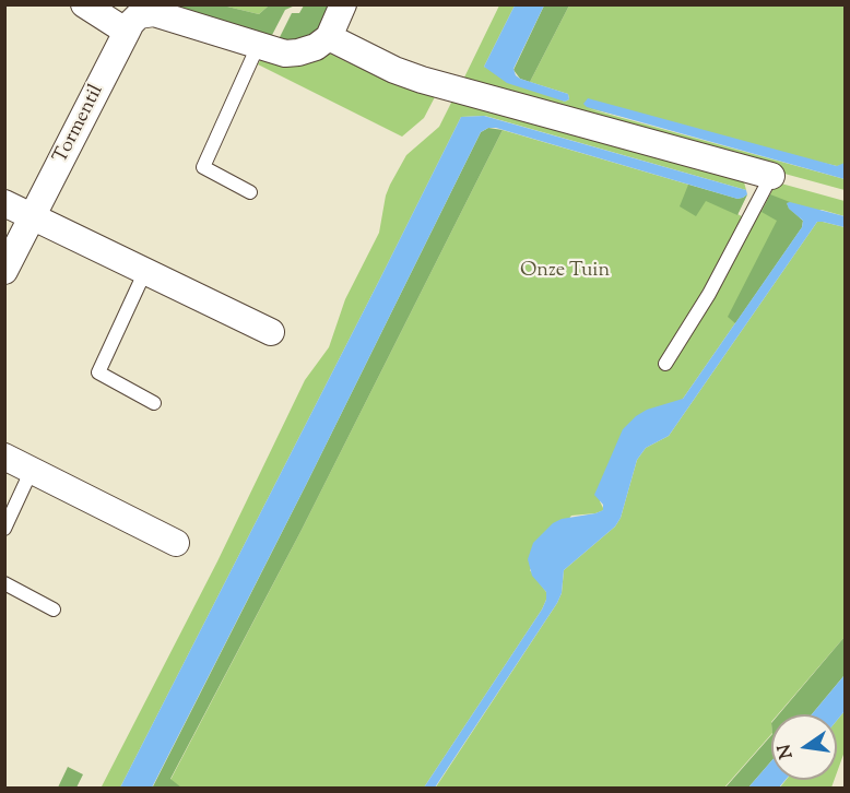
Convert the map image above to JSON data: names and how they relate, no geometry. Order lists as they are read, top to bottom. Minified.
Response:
{"streets":{"street":["Tormentil"]},"parks":["Onze Tuin"],"north":"left"}
